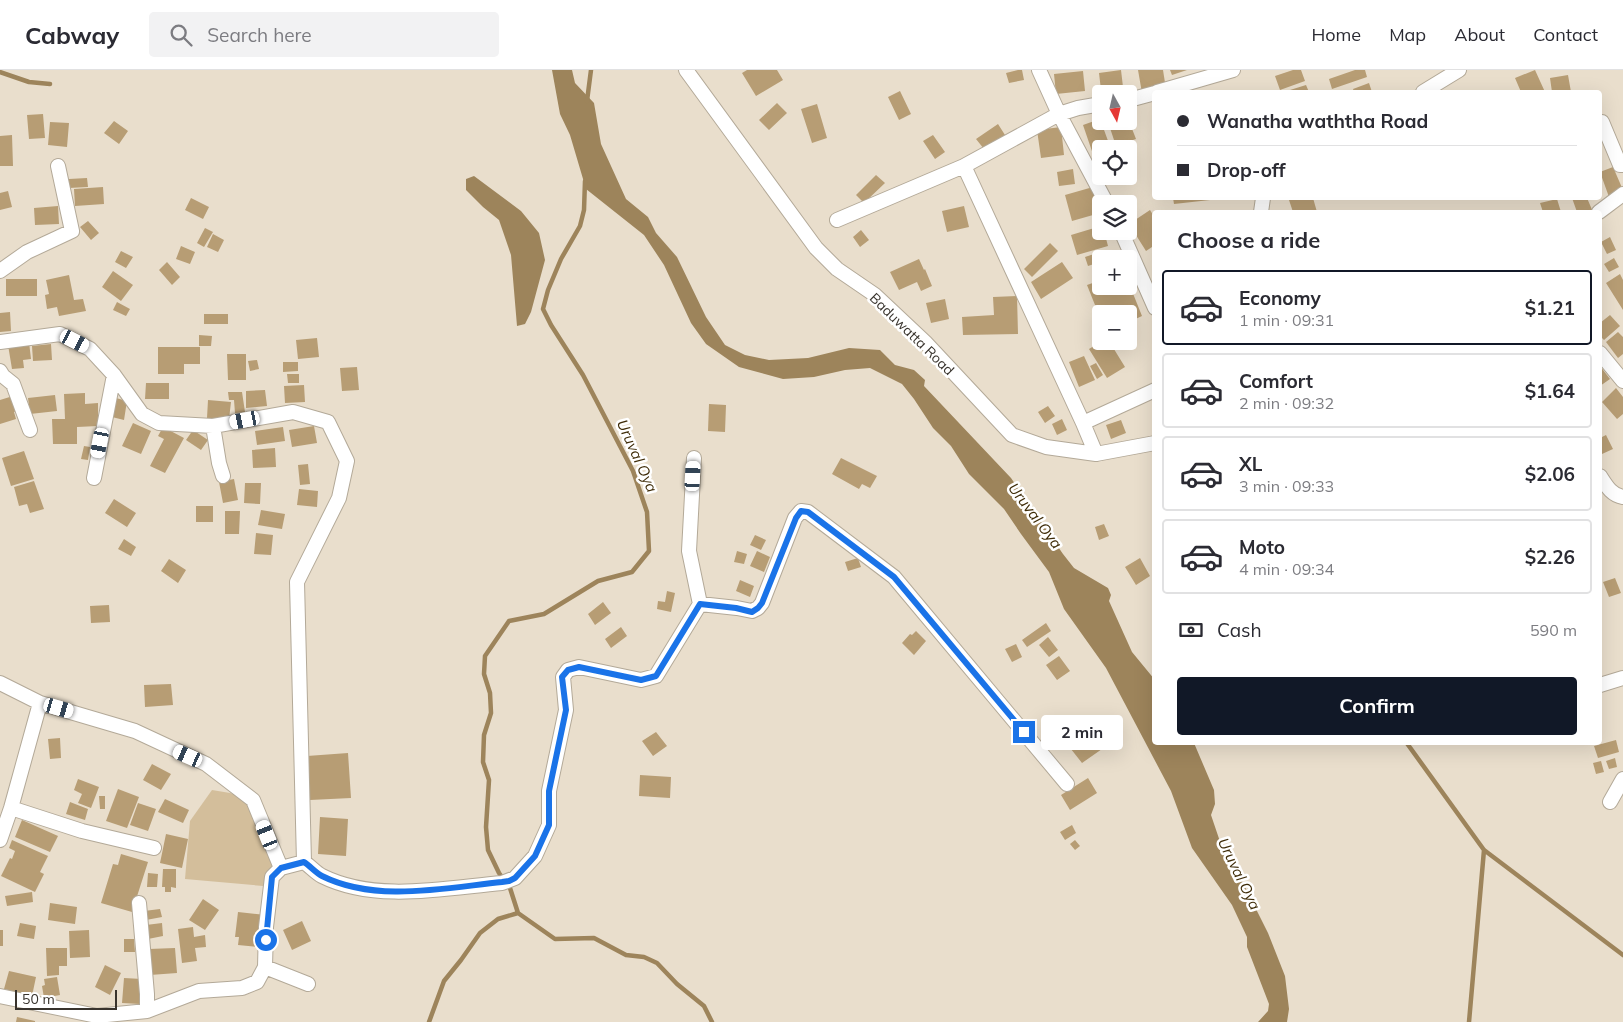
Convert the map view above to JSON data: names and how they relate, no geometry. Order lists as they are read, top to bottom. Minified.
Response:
{"streets":{"street":["Baduwatta Road"]},"water":["Uruval Oya"],"scale_bar":"50 m","north":"bottom","page":{"header":"Cabway","search":"Search here","nav":["Home","Map","About","Contact"],"map_buttons":["+","−"],"banner":["Wanatha waththa Road","Drop-off"],"heading":"Choose a ride","list":[{"name":"Economy","note":"1 min · 09:31","value":"$1.21"},{"name":"Comfort","note":"2 min · 09:32","value":"$1.64"},{"name":"XL","note":"3 min · 09:33","value":"$2.06"},{"name":"Moto","note":"4 min · 09:34","value":"$2.26"}],"pay":["Cash","590 m"],"buttons":"Confirm","bubble":"2 min","scale":"50 m"}}
